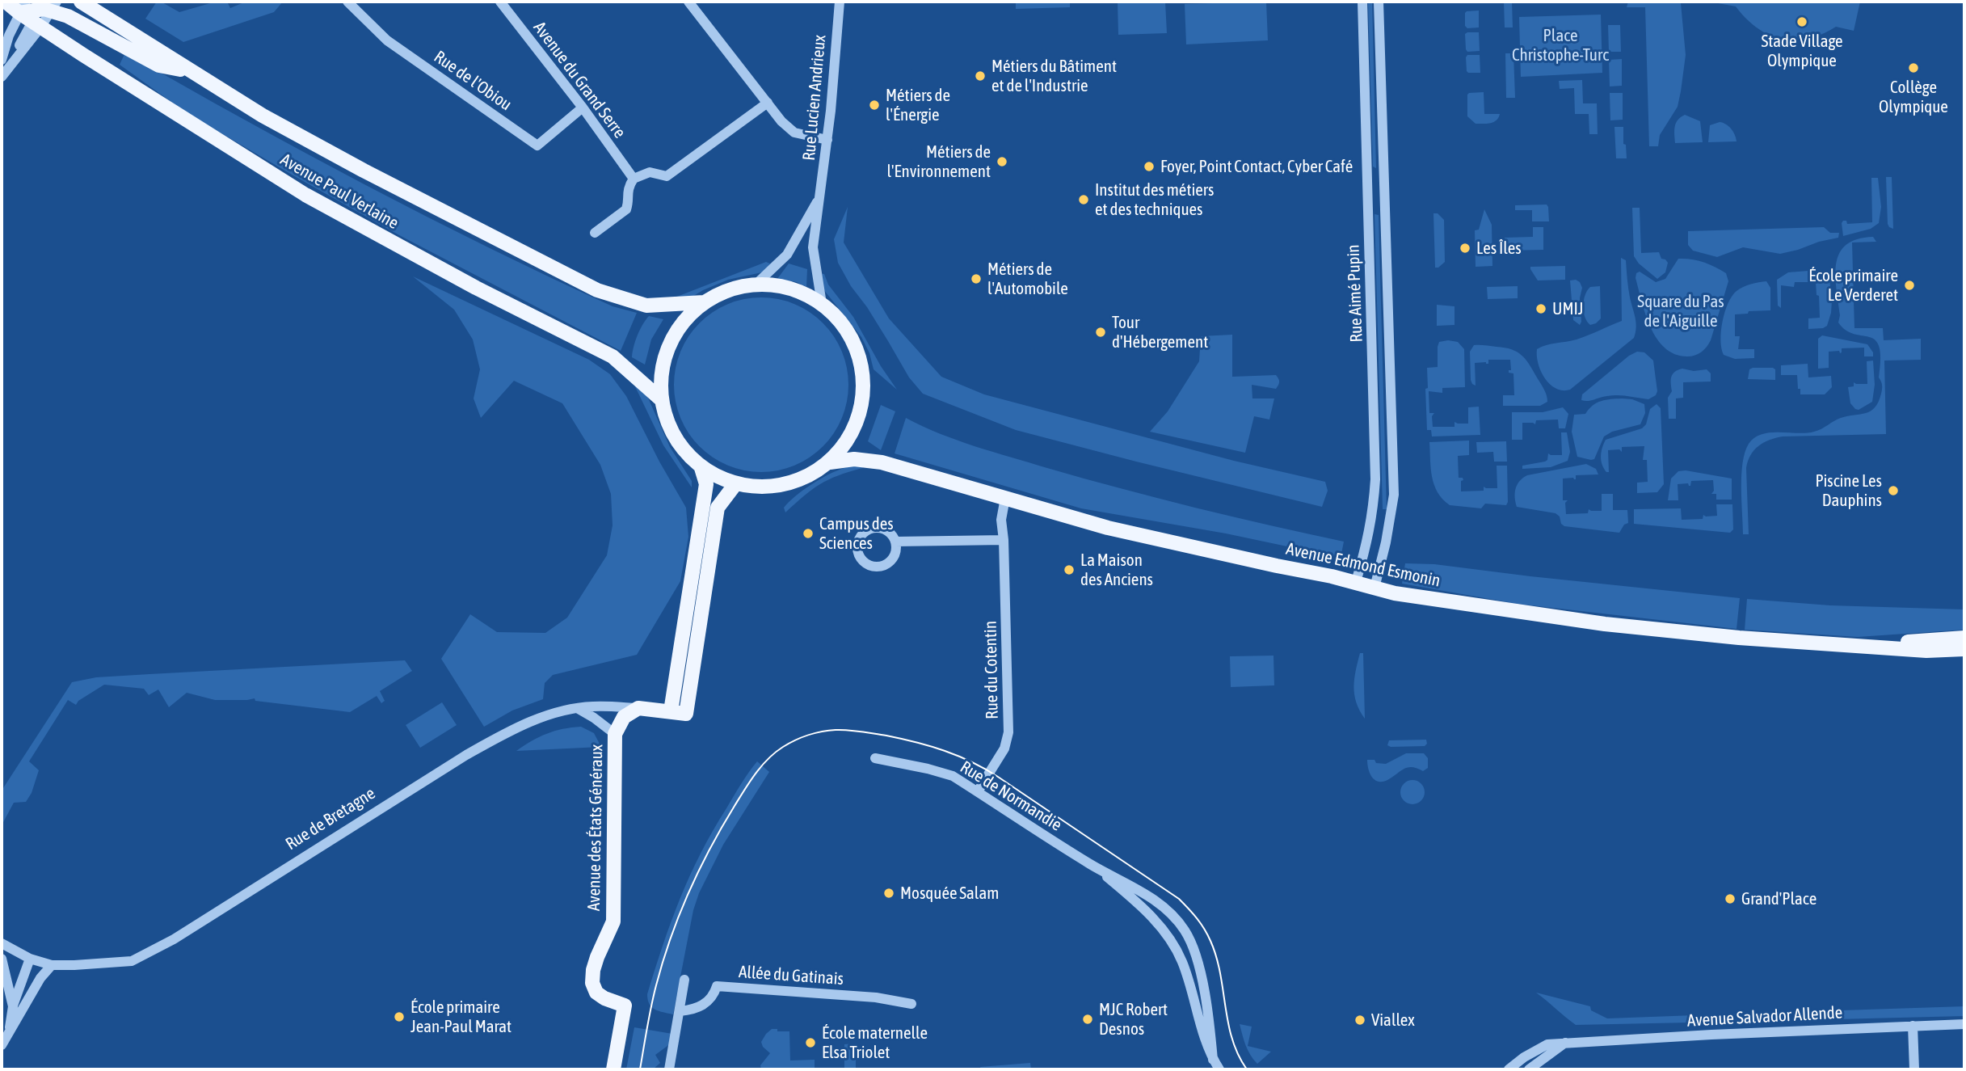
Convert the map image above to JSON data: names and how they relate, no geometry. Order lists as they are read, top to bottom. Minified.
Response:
{"streets":{"main road":["Avenue Paul Verlaine","Avenue Edmond Esmonin","Rue de Bretagne","Avenue des États Généraux"],"street":["Avenue du Grand Serre","Rue de l'Obiou","Rue Lucien Andrieux","Rue Aimé Pupin","Rue du Cotentin","Rue de Normandie","Allée du Gatinais","Avenue Salvador Allende"]},"crossings":[["Avenue du Grand Serre","Rue de l'Obiou"],["Rue Aimé Pupin","Avenue Edmond Esmonin"],["Avenue Edmond Esmonin","Rue du Cotentin"],["Rue du Cotentin","Rue de Normandie"],["Rue de Bretagne","Avenue des États Généraux"]],"parks":["Place Christophe-Turc","Square du Pas de l'Aiguille"],"places":["Stade Village Olympique","Collège Olympique","Métiers du Bâtiment et de l'Industrie","Métiers de l'Énergie","Métiers de l'Environnement","Foyer, Point Contact, Cyber Café","Institut des métiers et des techniques","Les Îles","Métiers de l'Automobile","École primaire Le Verderet","UMIJ","Tour d'Hébergement","Piscine Les Dauphins","Campus des Sciences","La Maison des Anciens","Mosquée Salam","Grand'Place","École primaire Jean-Paul Marat","MJC Robert Desnos","Viallex","École maternelle Elsa Triolet"]}
